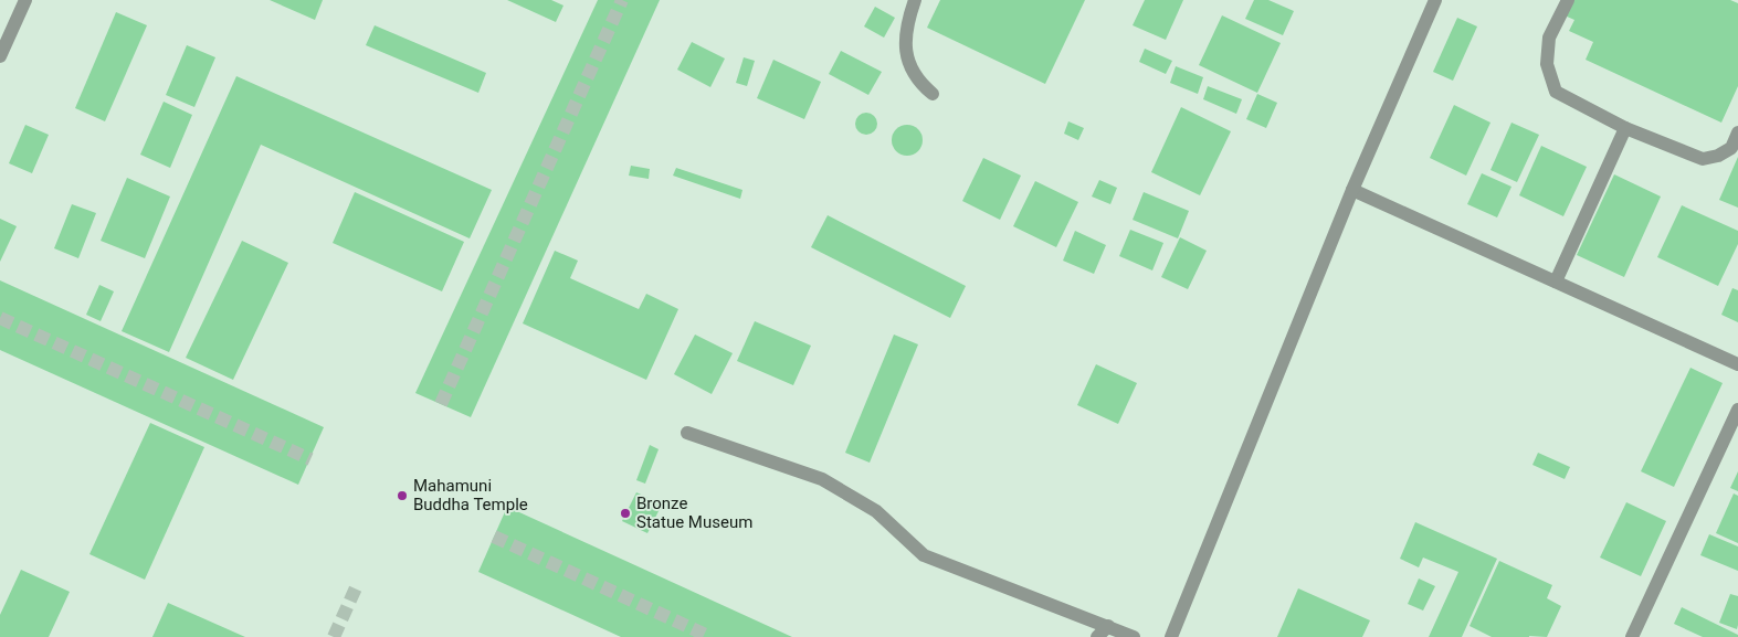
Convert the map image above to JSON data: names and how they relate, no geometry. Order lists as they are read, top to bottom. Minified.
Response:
{"places":["Mahamuni Buddha Temple","Bronze Statue Museum"]}
